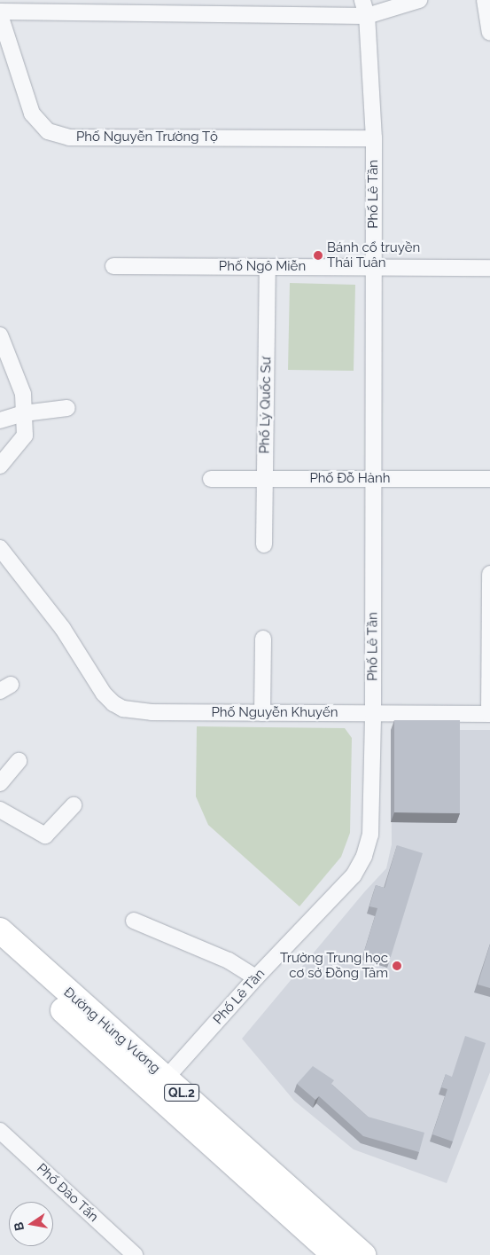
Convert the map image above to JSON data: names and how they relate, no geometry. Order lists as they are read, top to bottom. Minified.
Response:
{"streets":{"main road":["Đường Hùng Vương","QL.2"],"street":["Phố Nguyễn Trường Tộ","Phố Lê Tần","Phố Ngô Miễn","Phố Lý Quốc Sư","Phố Đỗ Hành","Phố Nguyễn Khuyến","Phố Đào Tấn"]},"crossings":[["Phố Nguyễn Trường Tộ","Phố Lê Tần"],["Phố Lê Tần","Phố Ngô Miễn"],["Phố Lê Tần","Phố Đỗ Hành"],["Phố Lê Tần","Phố Nguyễn Khuyến"],["Phố Lê Tần","Đường Hùng Vương"],["Phố Ngô Miễn","Phố Lý Quốc Sư"],["Phố Lý Quốc Sư","Phố Đỗ Hành"]],"places":["Bánh cổ truyền Thái Tuân","Trường Trung học cơ sở Đồng Tâm"],"north":"left"}
